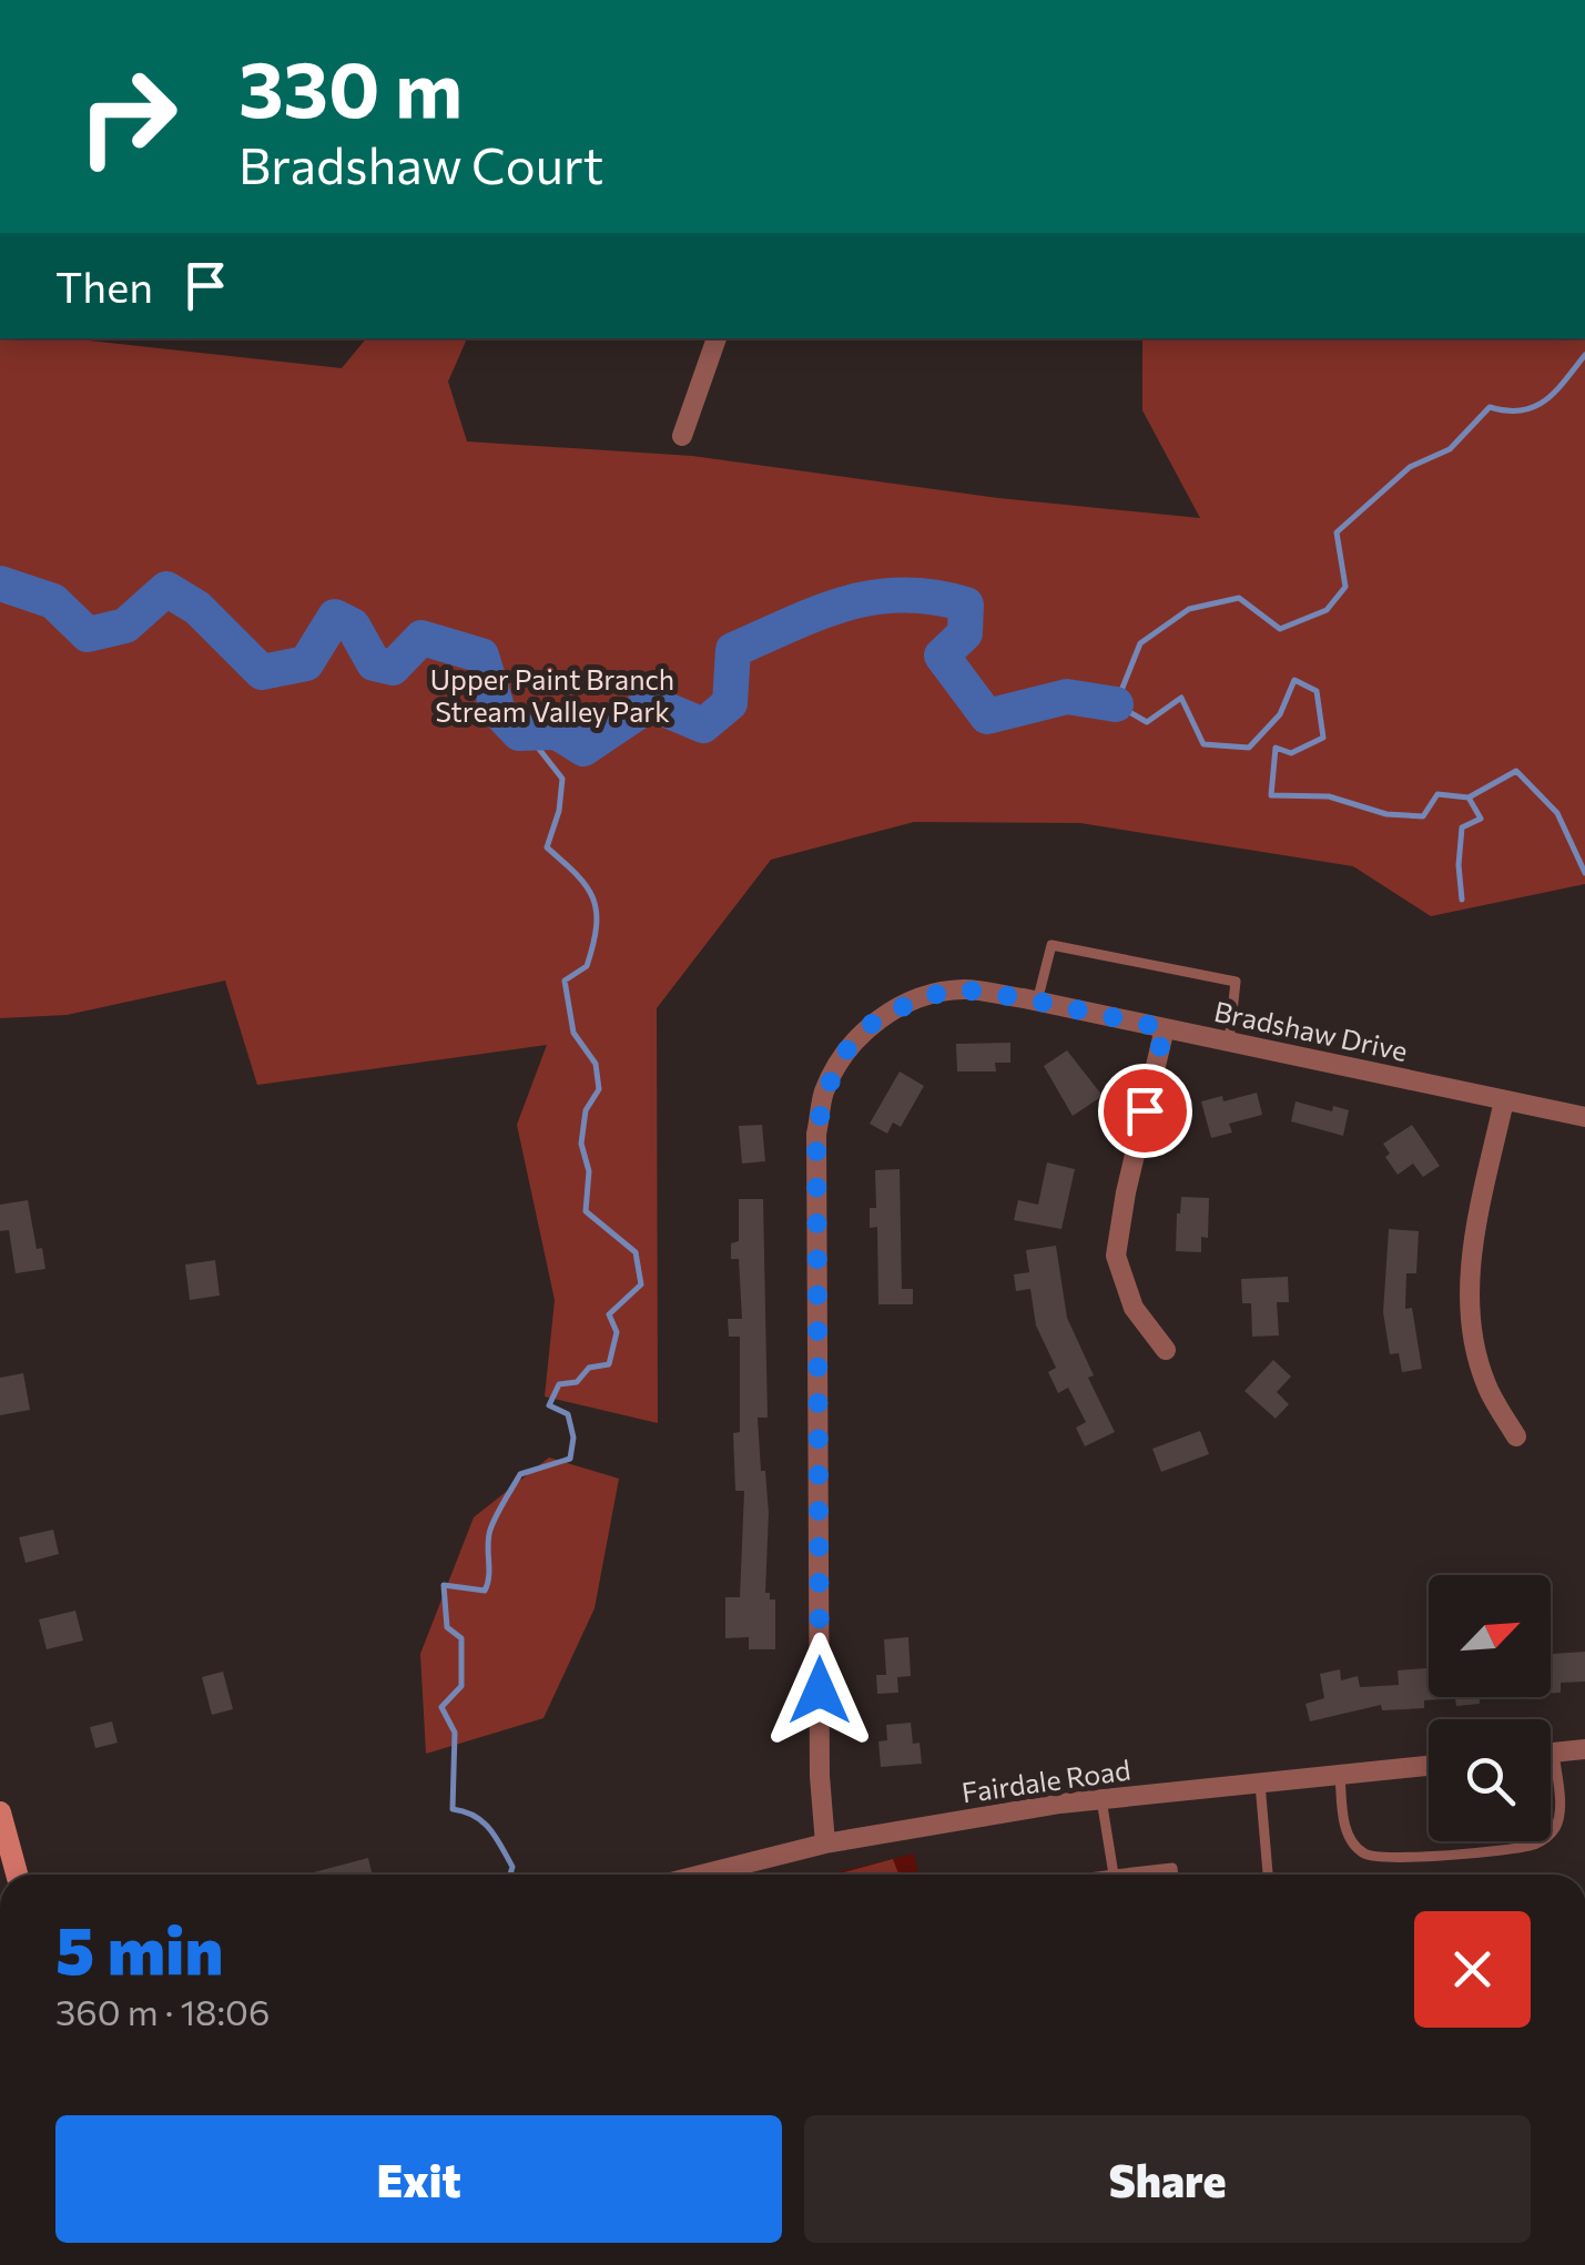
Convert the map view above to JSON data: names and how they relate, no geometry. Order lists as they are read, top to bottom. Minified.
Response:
{"streets":{"street":["Bradshaw Drive","Fairdale Road"]},"crossings":[["Bradshaw Drive","Fairdale Road"]],"parks":["Upper Paint Branch Stream Valley Park"],"north":"top right","page":{"turn":["330 m","Bradshaw Court"],"then":"Then","heading":["5 min","360 m · 18:06"],"buttons":["Exit","Share"]}}
